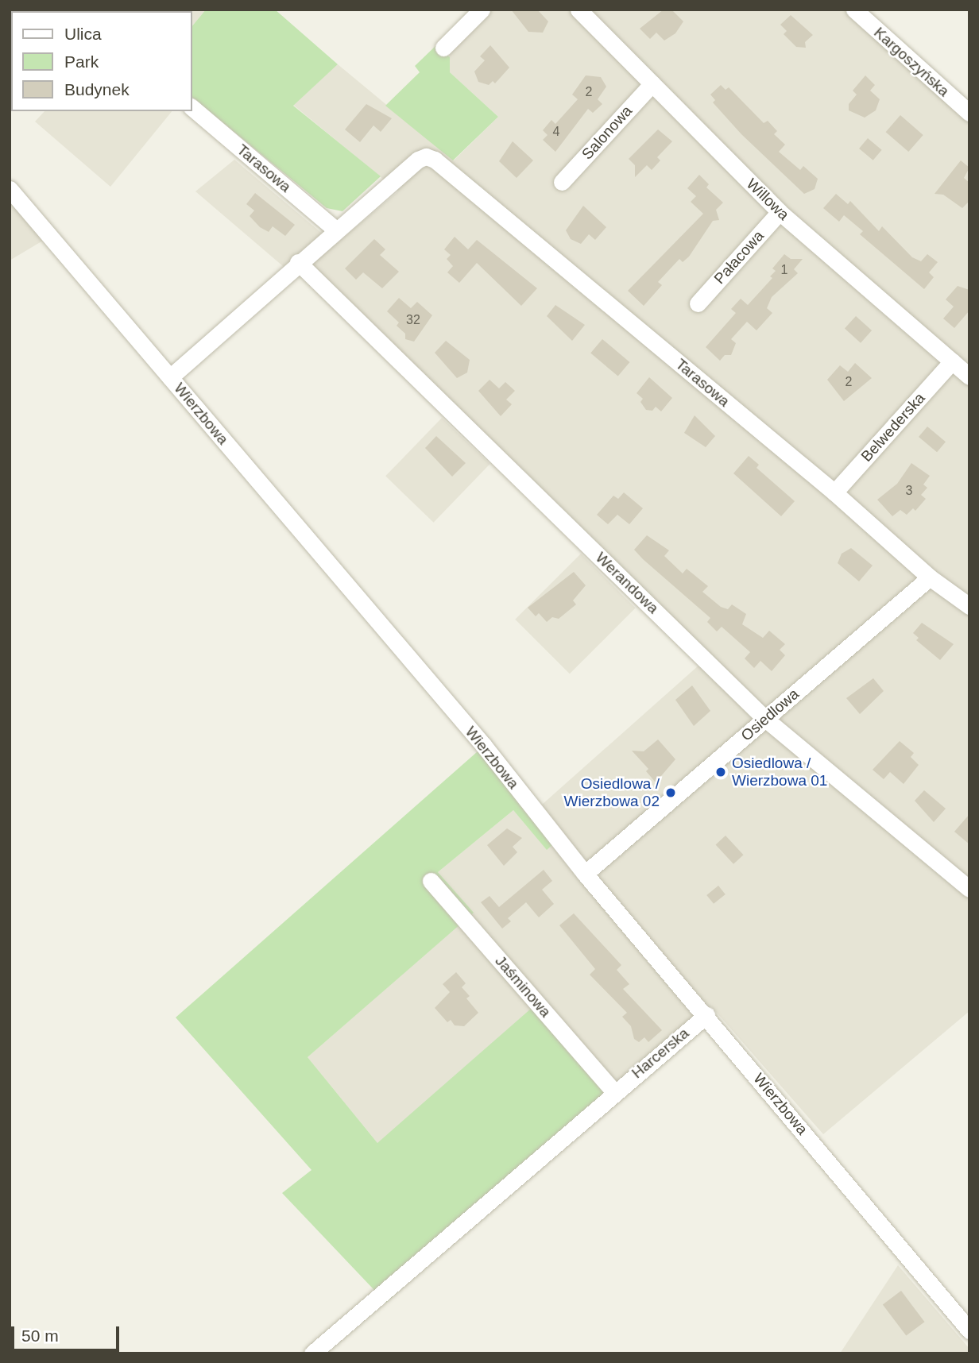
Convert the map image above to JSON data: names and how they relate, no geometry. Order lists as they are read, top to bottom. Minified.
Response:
{"streets":{"street":["Kargoszyńska","Salonowa","Tarasowa","Willowa","Pałacowa","Wierzbowa","Belwederska","Werandowa","Osiedlowa","Jaśminowa","Harcerska"]},"crossings":[["Salonowa","Willowa"],["Tarasowa","Belwederska"],["Tarasowa","Osiedlowa"],["Willowa","Pałacowa"],["Willowa","Belwederska"],["Wierzbowa","Osiedlowa"],["Wierzbowa","Harcerska"],["Werandowa","Osiedlowa"],["Jaśminowa","Harcerska"]],"places":["Osiedlowa / Wierzbowa 01","Osiedlowa / Wierzbowa 02"],"house_numbers":["2","4","1","32","2","3"],"legend":["Ulica","Park","Budynek"],"scale_bar":"50 m"}
